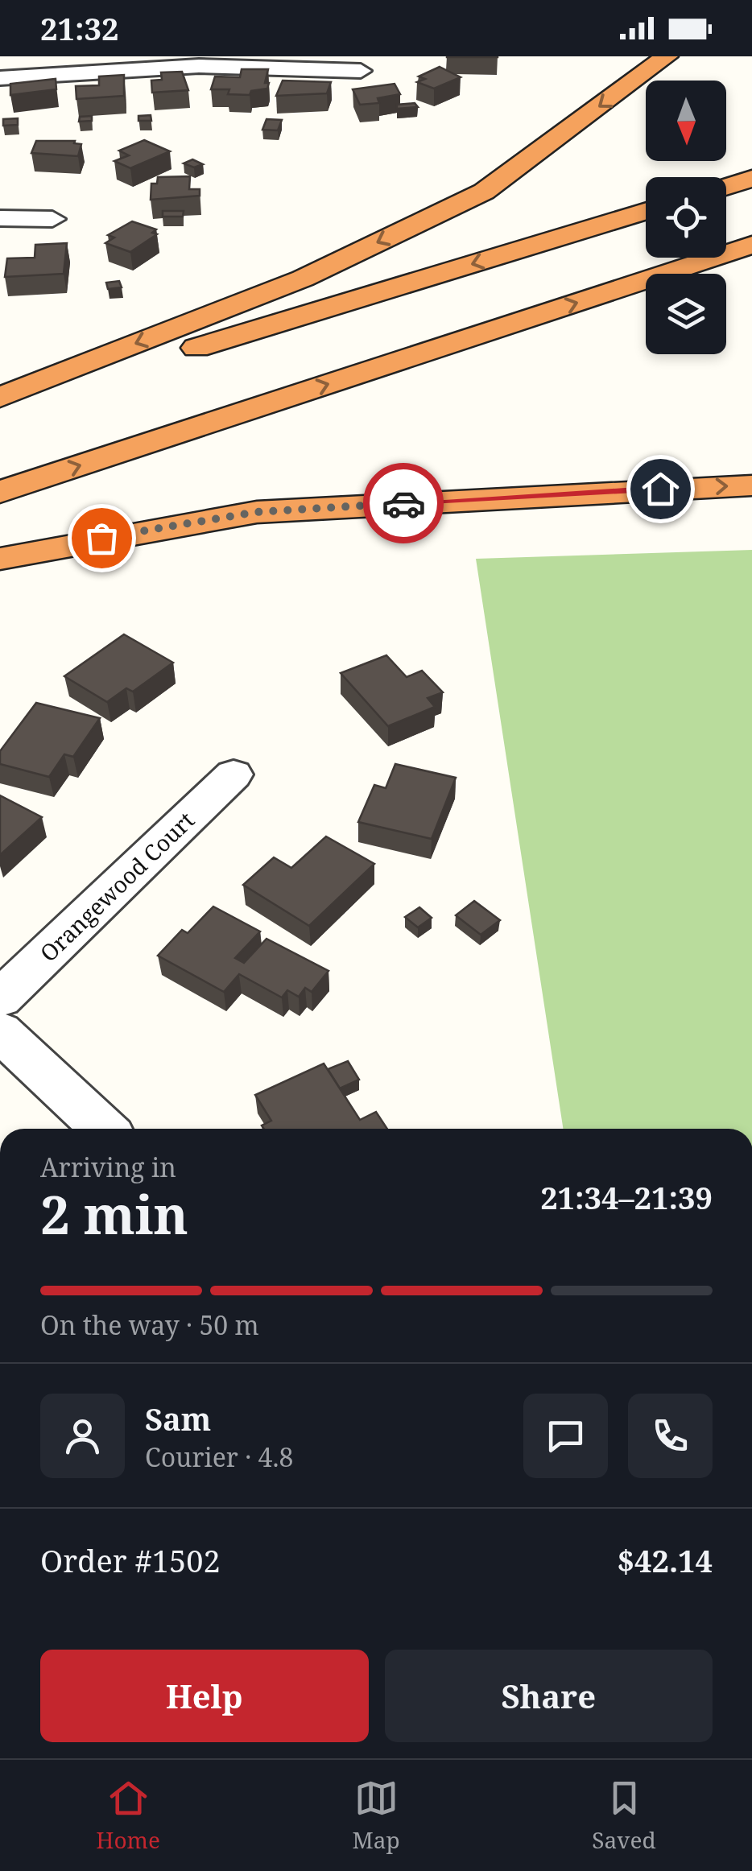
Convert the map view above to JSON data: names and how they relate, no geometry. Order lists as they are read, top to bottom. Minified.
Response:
{"streets":{"street":["Orangewood Court"]},"north":"bottom","page":{"status":"21:32","heading":["2 min","Arriving in","21:34–21:39"],"panel":["Sam","Courier · 4.8","Order #1502","$42.14"],"bar":"On the way · 50 m","buttons":["Help","Share"],"tabs":["Home","Map","Saved"]}}
